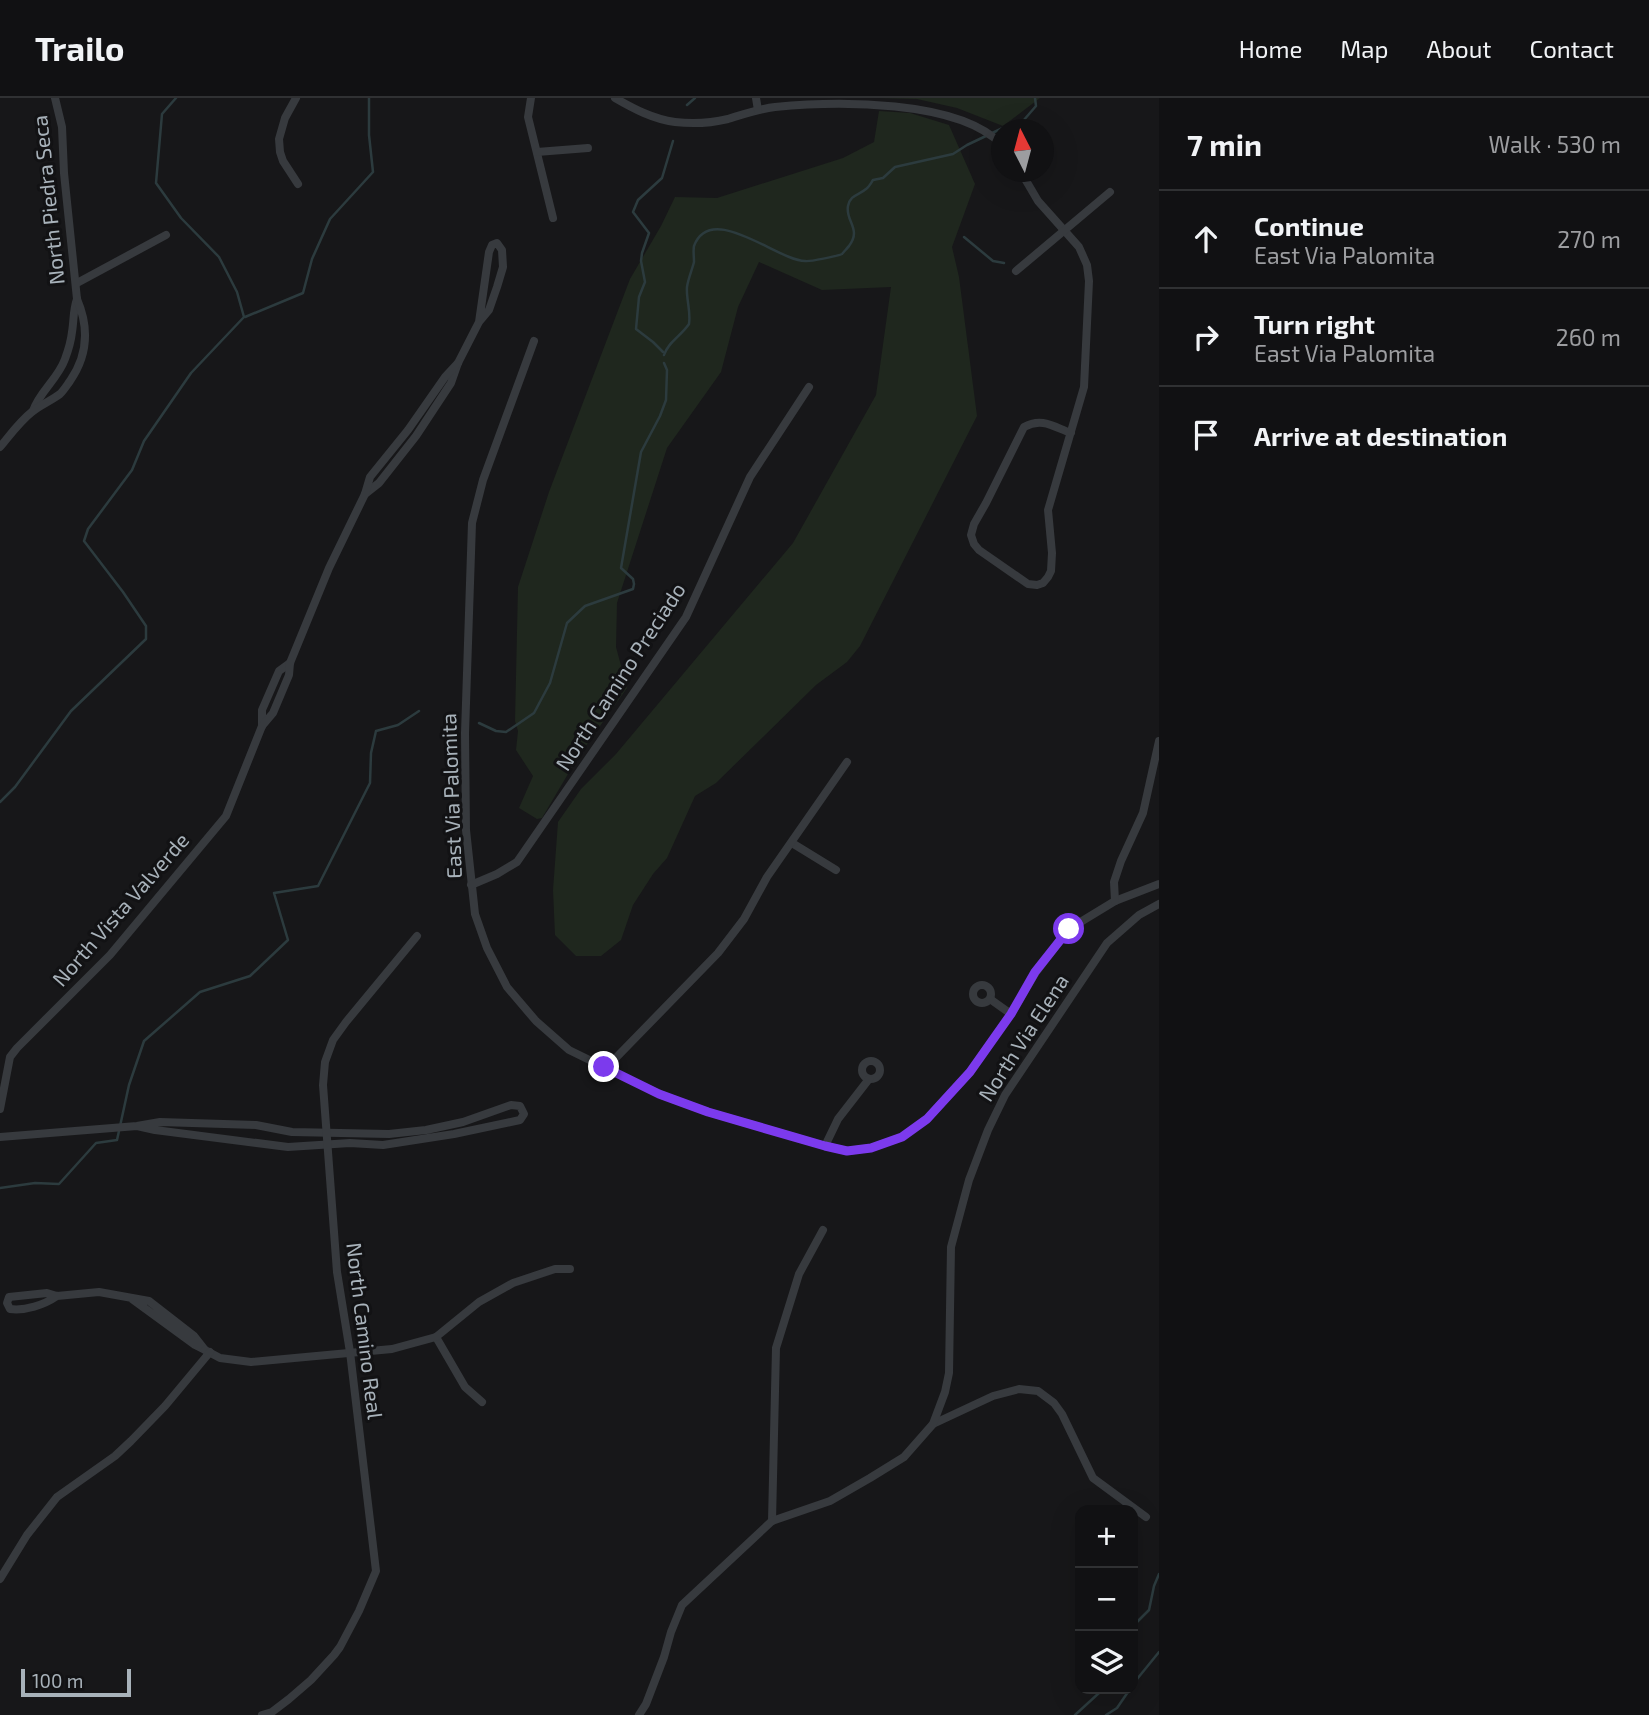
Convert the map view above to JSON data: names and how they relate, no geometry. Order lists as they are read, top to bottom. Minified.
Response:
{"streets":{"street":["North Piedra Seca","North Camino Preciado","East Via Palomita","North Vista Valverde","North Via Elena","North Camino Real"]},"crossings":[["North Camino Preciado","East Via Palomita"]],"scale_bar":"100 m","north":"top","page":{"header":"Trailo","nav":["Home","Map","About","Contact"],"heading":["7 min","Walk · 530 m"],"list":[["Continue","East Via Palomita","270 m"],["Turn right","East Via Palomita","260 m"],"Arrive at destination"],"map_buttons":["+","−"],"scale":"100 m"}}
